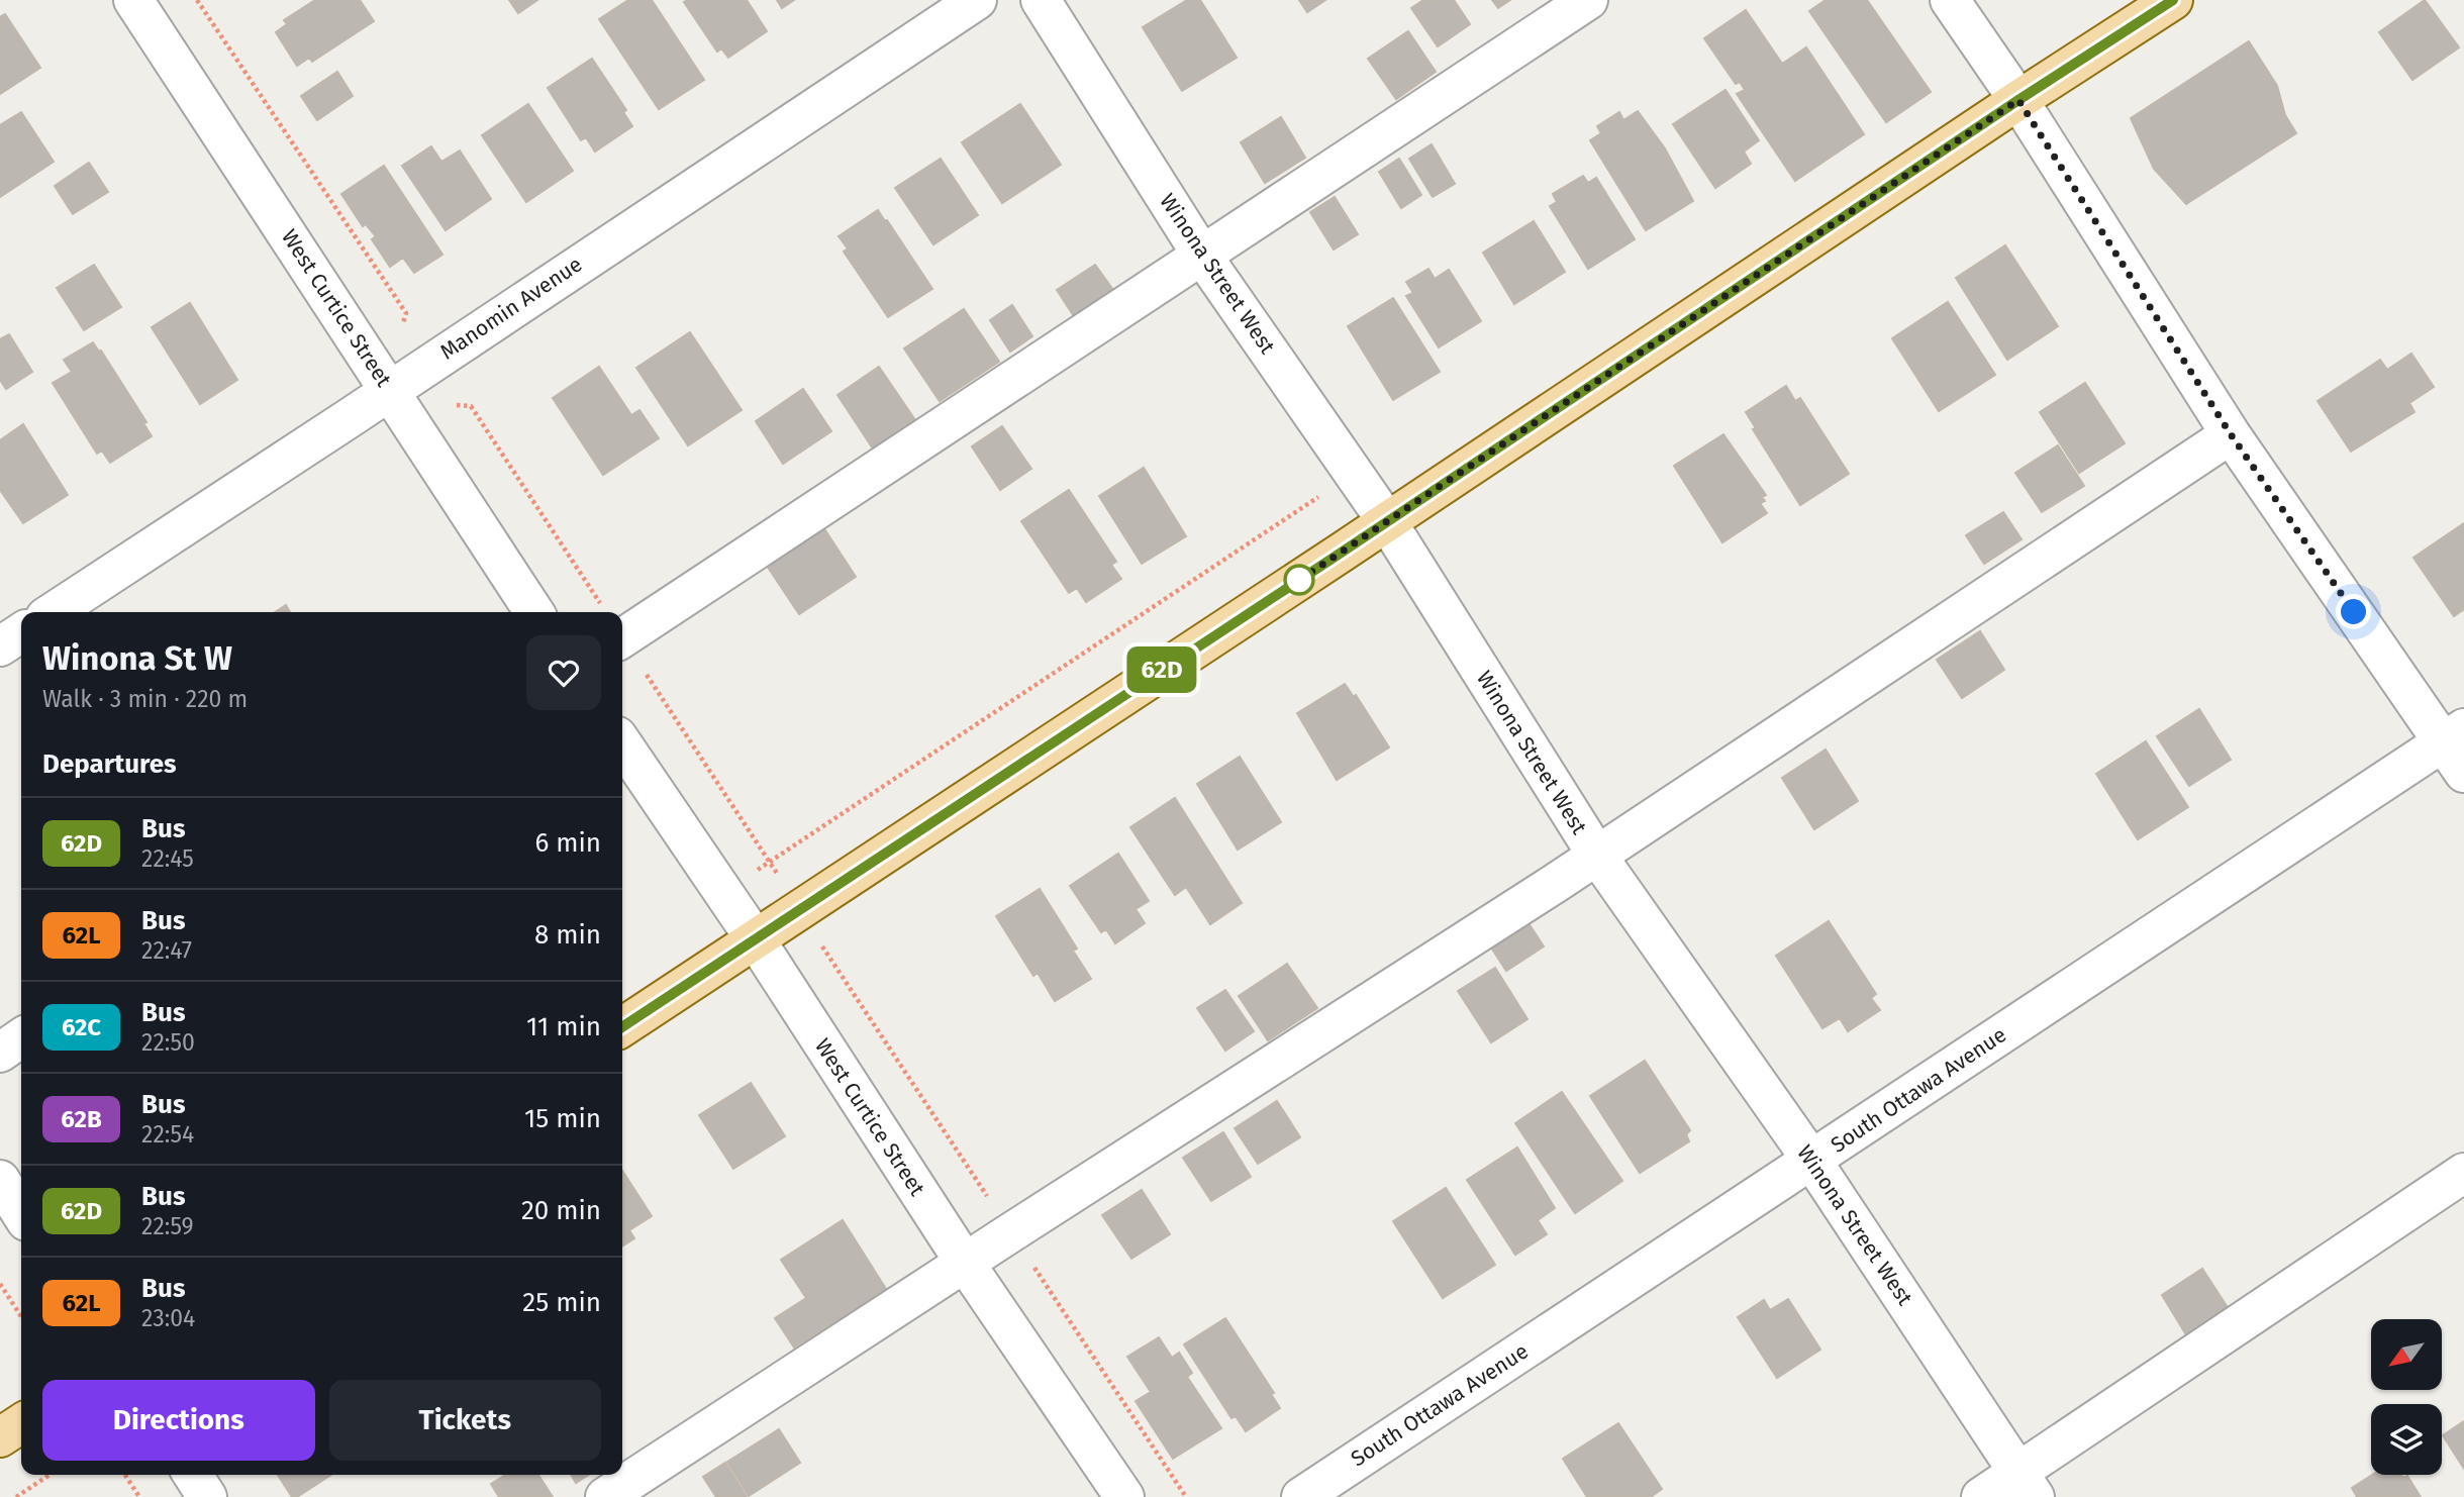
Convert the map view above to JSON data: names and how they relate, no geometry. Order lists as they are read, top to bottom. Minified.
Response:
{"streets":{"street":["Winona Street West","West Curtice Street","Manomin Avenue","South Ottawa Avenue"]},"crossings":[["Winona Street West","South Ottawa Avenue"],["West Curtice Street","Manomin Avenue"]],"lines":["bus line 62D"],"north":"bottom left","page":{"on_map":"62D","heading":[["Winona St W","Walk · 3 min · 220 m"],"Departures"],"list":[{"mark":"62D","name":"Bus","note":"22:45","value":"6 min"},{"mark":"62L","name":"Bus","note":"22:47","value":"8 min"},{"mark":"62C","name":"Bus","note":"22:50","value":"11 min"},{"mark":"62B","name":"Bus","note":"22:54","value":"15 min"},{"mark":"62D","name":"Bus","note":"22:59","value":"20 min"},{"mark":"62L","name":"Bus","note":"23:04","value":"25 min"}],"buttons":["Directions","Tickets"]}}
